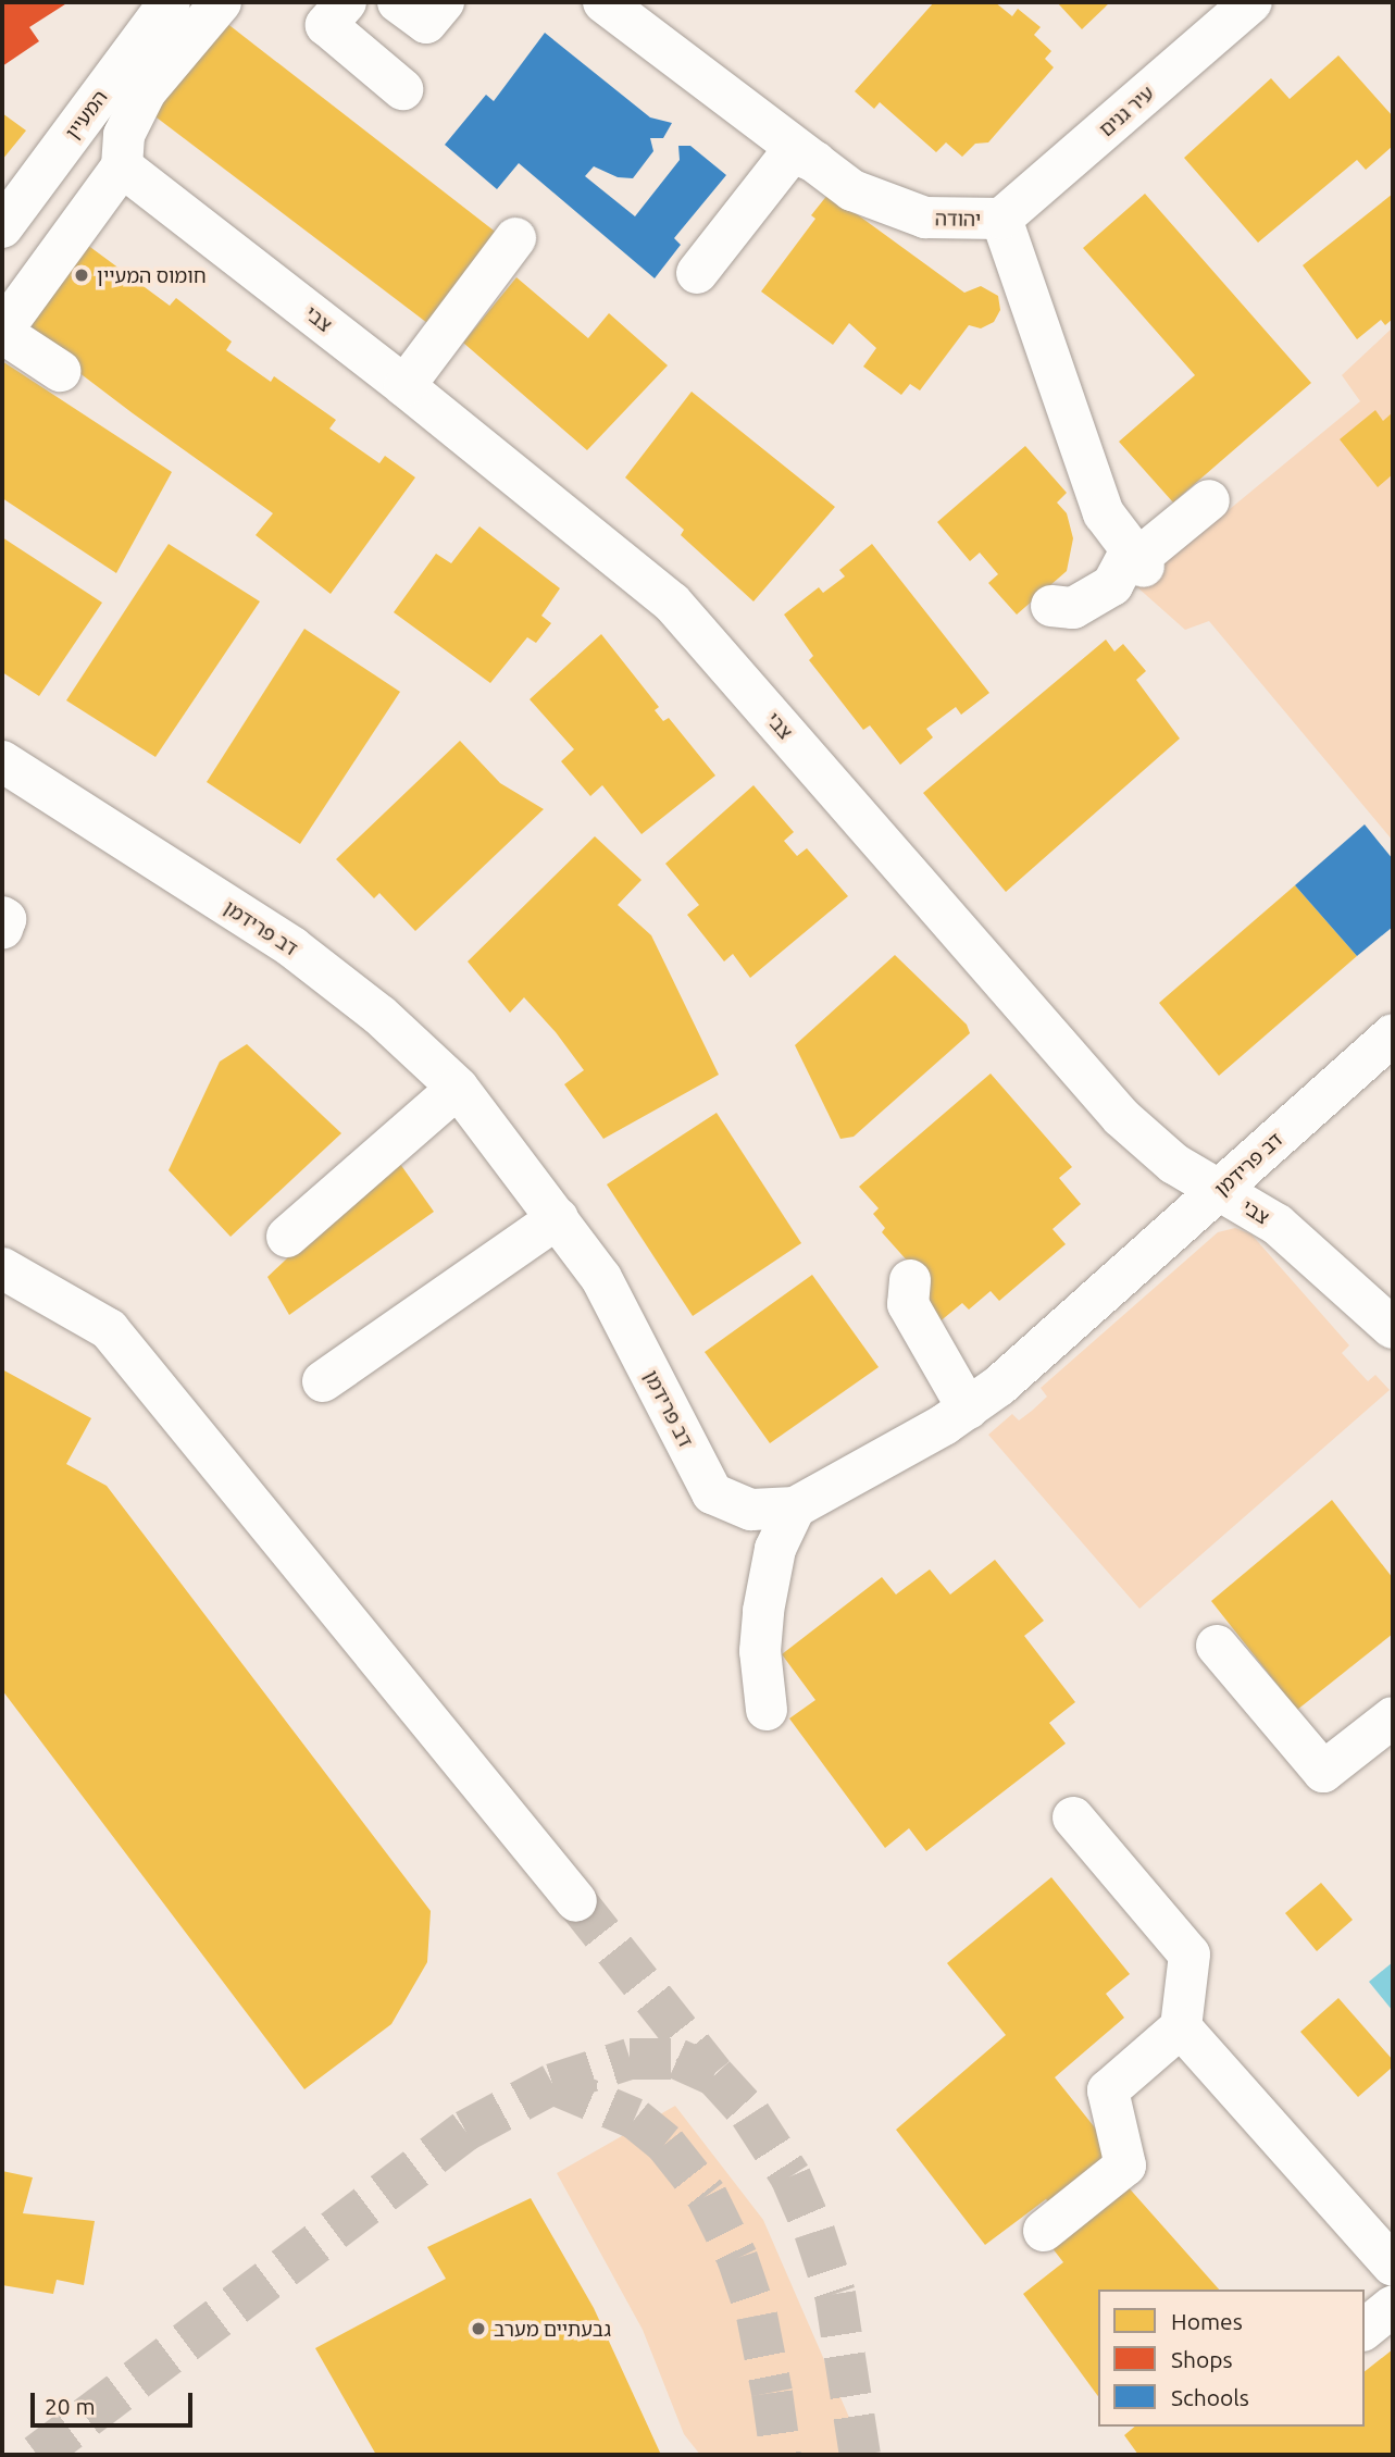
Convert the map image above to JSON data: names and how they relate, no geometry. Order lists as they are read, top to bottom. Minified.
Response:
{"streets":{"street":["עיר גנים","המעיין","יהודה","צבי","דב פרידמן"]},"crossings":[["עיר גנים","יהודה"],["המעיין","צבי"],["צבי","דב פרידמן"]],"places":["חומוס המעיין","גבעתיים מערב"],"legend":["Homes","Shops","Schools"],"scale_bar":"20 m"}
